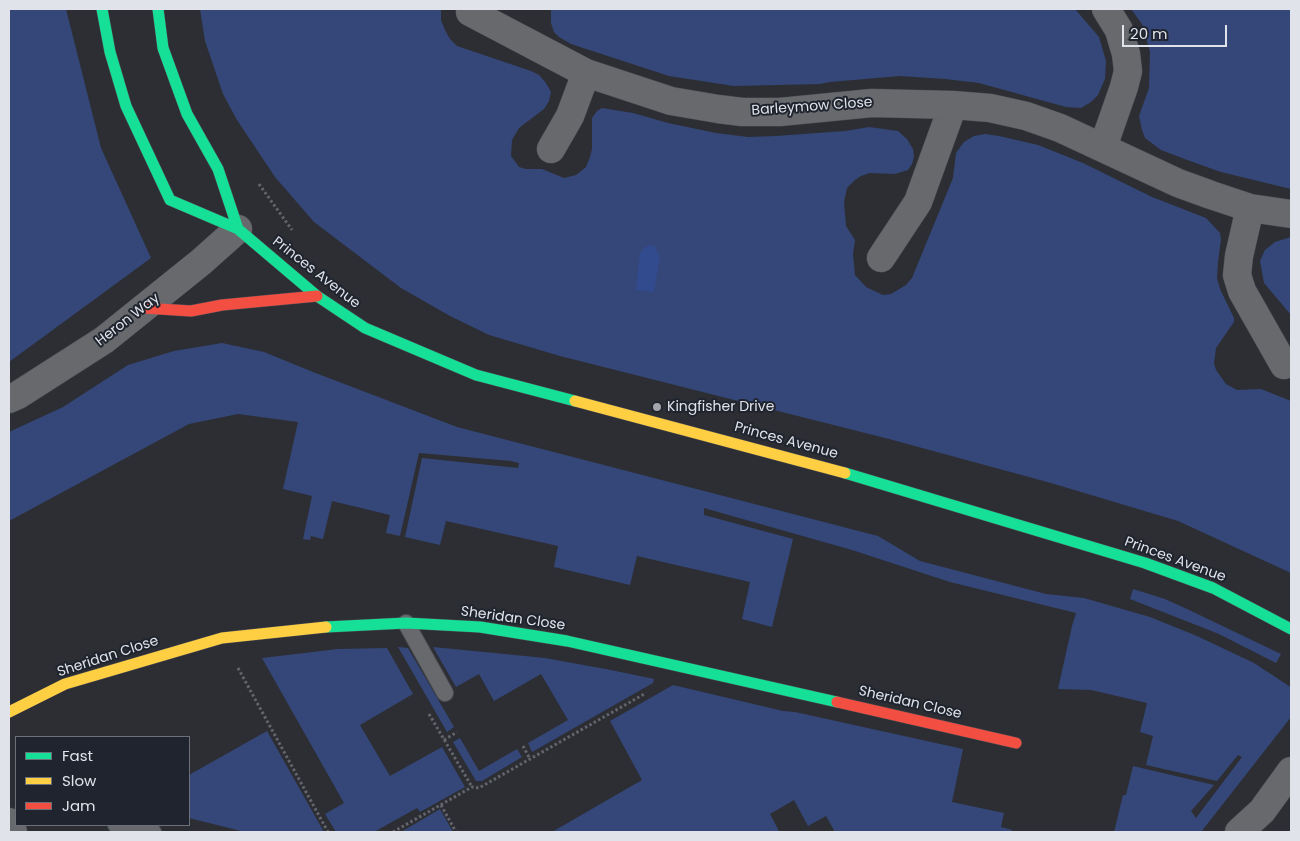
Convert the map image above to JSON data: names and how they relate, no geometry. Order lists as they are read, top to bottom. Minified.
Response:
{"streets":{"street":["Barleymow Close","Princes Avenue","Heron Way","Sheridan Close"]},"crossings":[["Princes Avenue","Heron Way"]],"places":["Kingfisher Drive"],"legend":["Fast","Slow","Jam"],"scale_bar":"20 m"}
